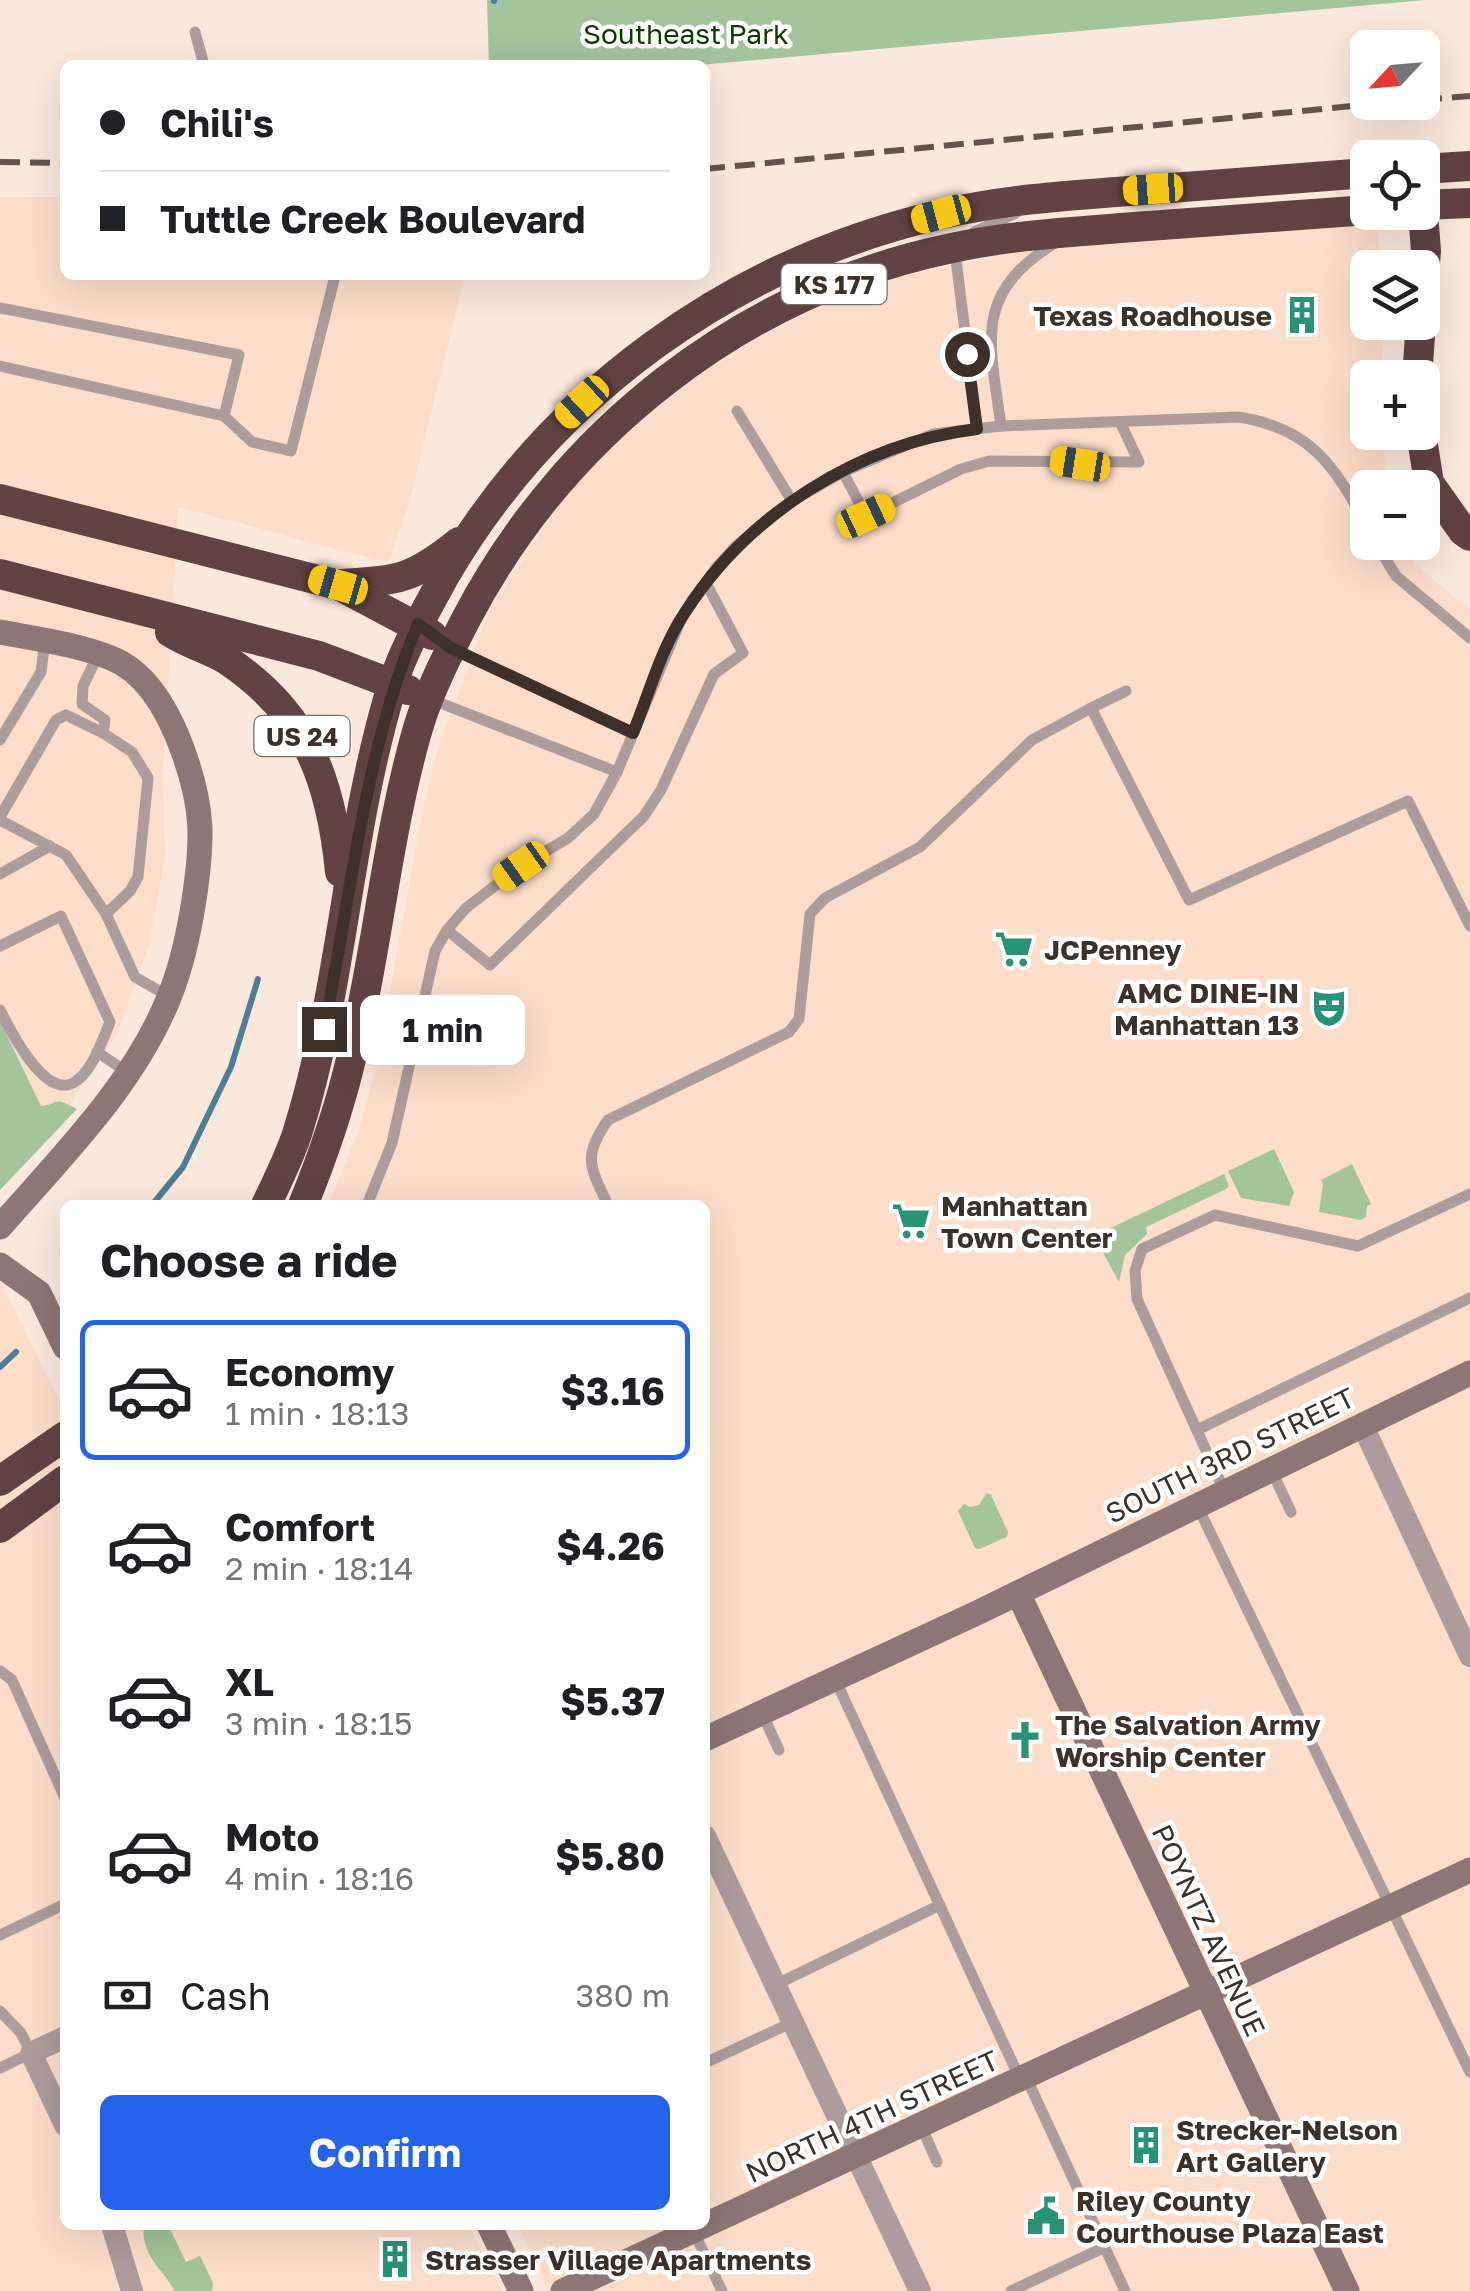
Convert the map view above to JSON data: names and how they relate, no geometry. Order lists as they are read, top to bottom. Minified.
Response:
{"streets":{"highway":["KS 177","US 24"],"street":["SOUTH 3RD STREET","POYNTZ AVENUE","NORTH 4TH STREET"]},"crossings":[["SOUTH 3RD STREET","POYNTZ AVENUE"],["POYNTZ AVENUE","NORTH 4TH STREET"]],"parks":["Southeast Park"],"places":{"building":["Texas Roadhouse","Strecker-Nelson Art Gallery","Strasser Village Apartments"],"supermarket":["JCPenney","Manhattan Town Center"],"theatre":["AMC DINE-IN Manhattan 13"],"church":["The Salvation Army Worship Center"],"public building":["Riley County Courthouse Plaza East"]},"north":"bottom left","page":{"map_buttons":["+","−"],"banner":["Chili's","Tuttle Creek Boulevard"],"bubble":"1 min","heading":"Choose a ride","list":[{"name":"Economy","note":"1 min · 18:13","value":"$3.16"},{"name":"Comfort","note":"2 min · 18:14","value":"$4.26"},{"name":"XL","note":"3 min · 18:15","value":"$5.37"},{"name":"Moto","note":"4 min · 18:16","value":"$5.80"}],"pay":["Cash","380 m"],"buttons":"Confirm"}}
